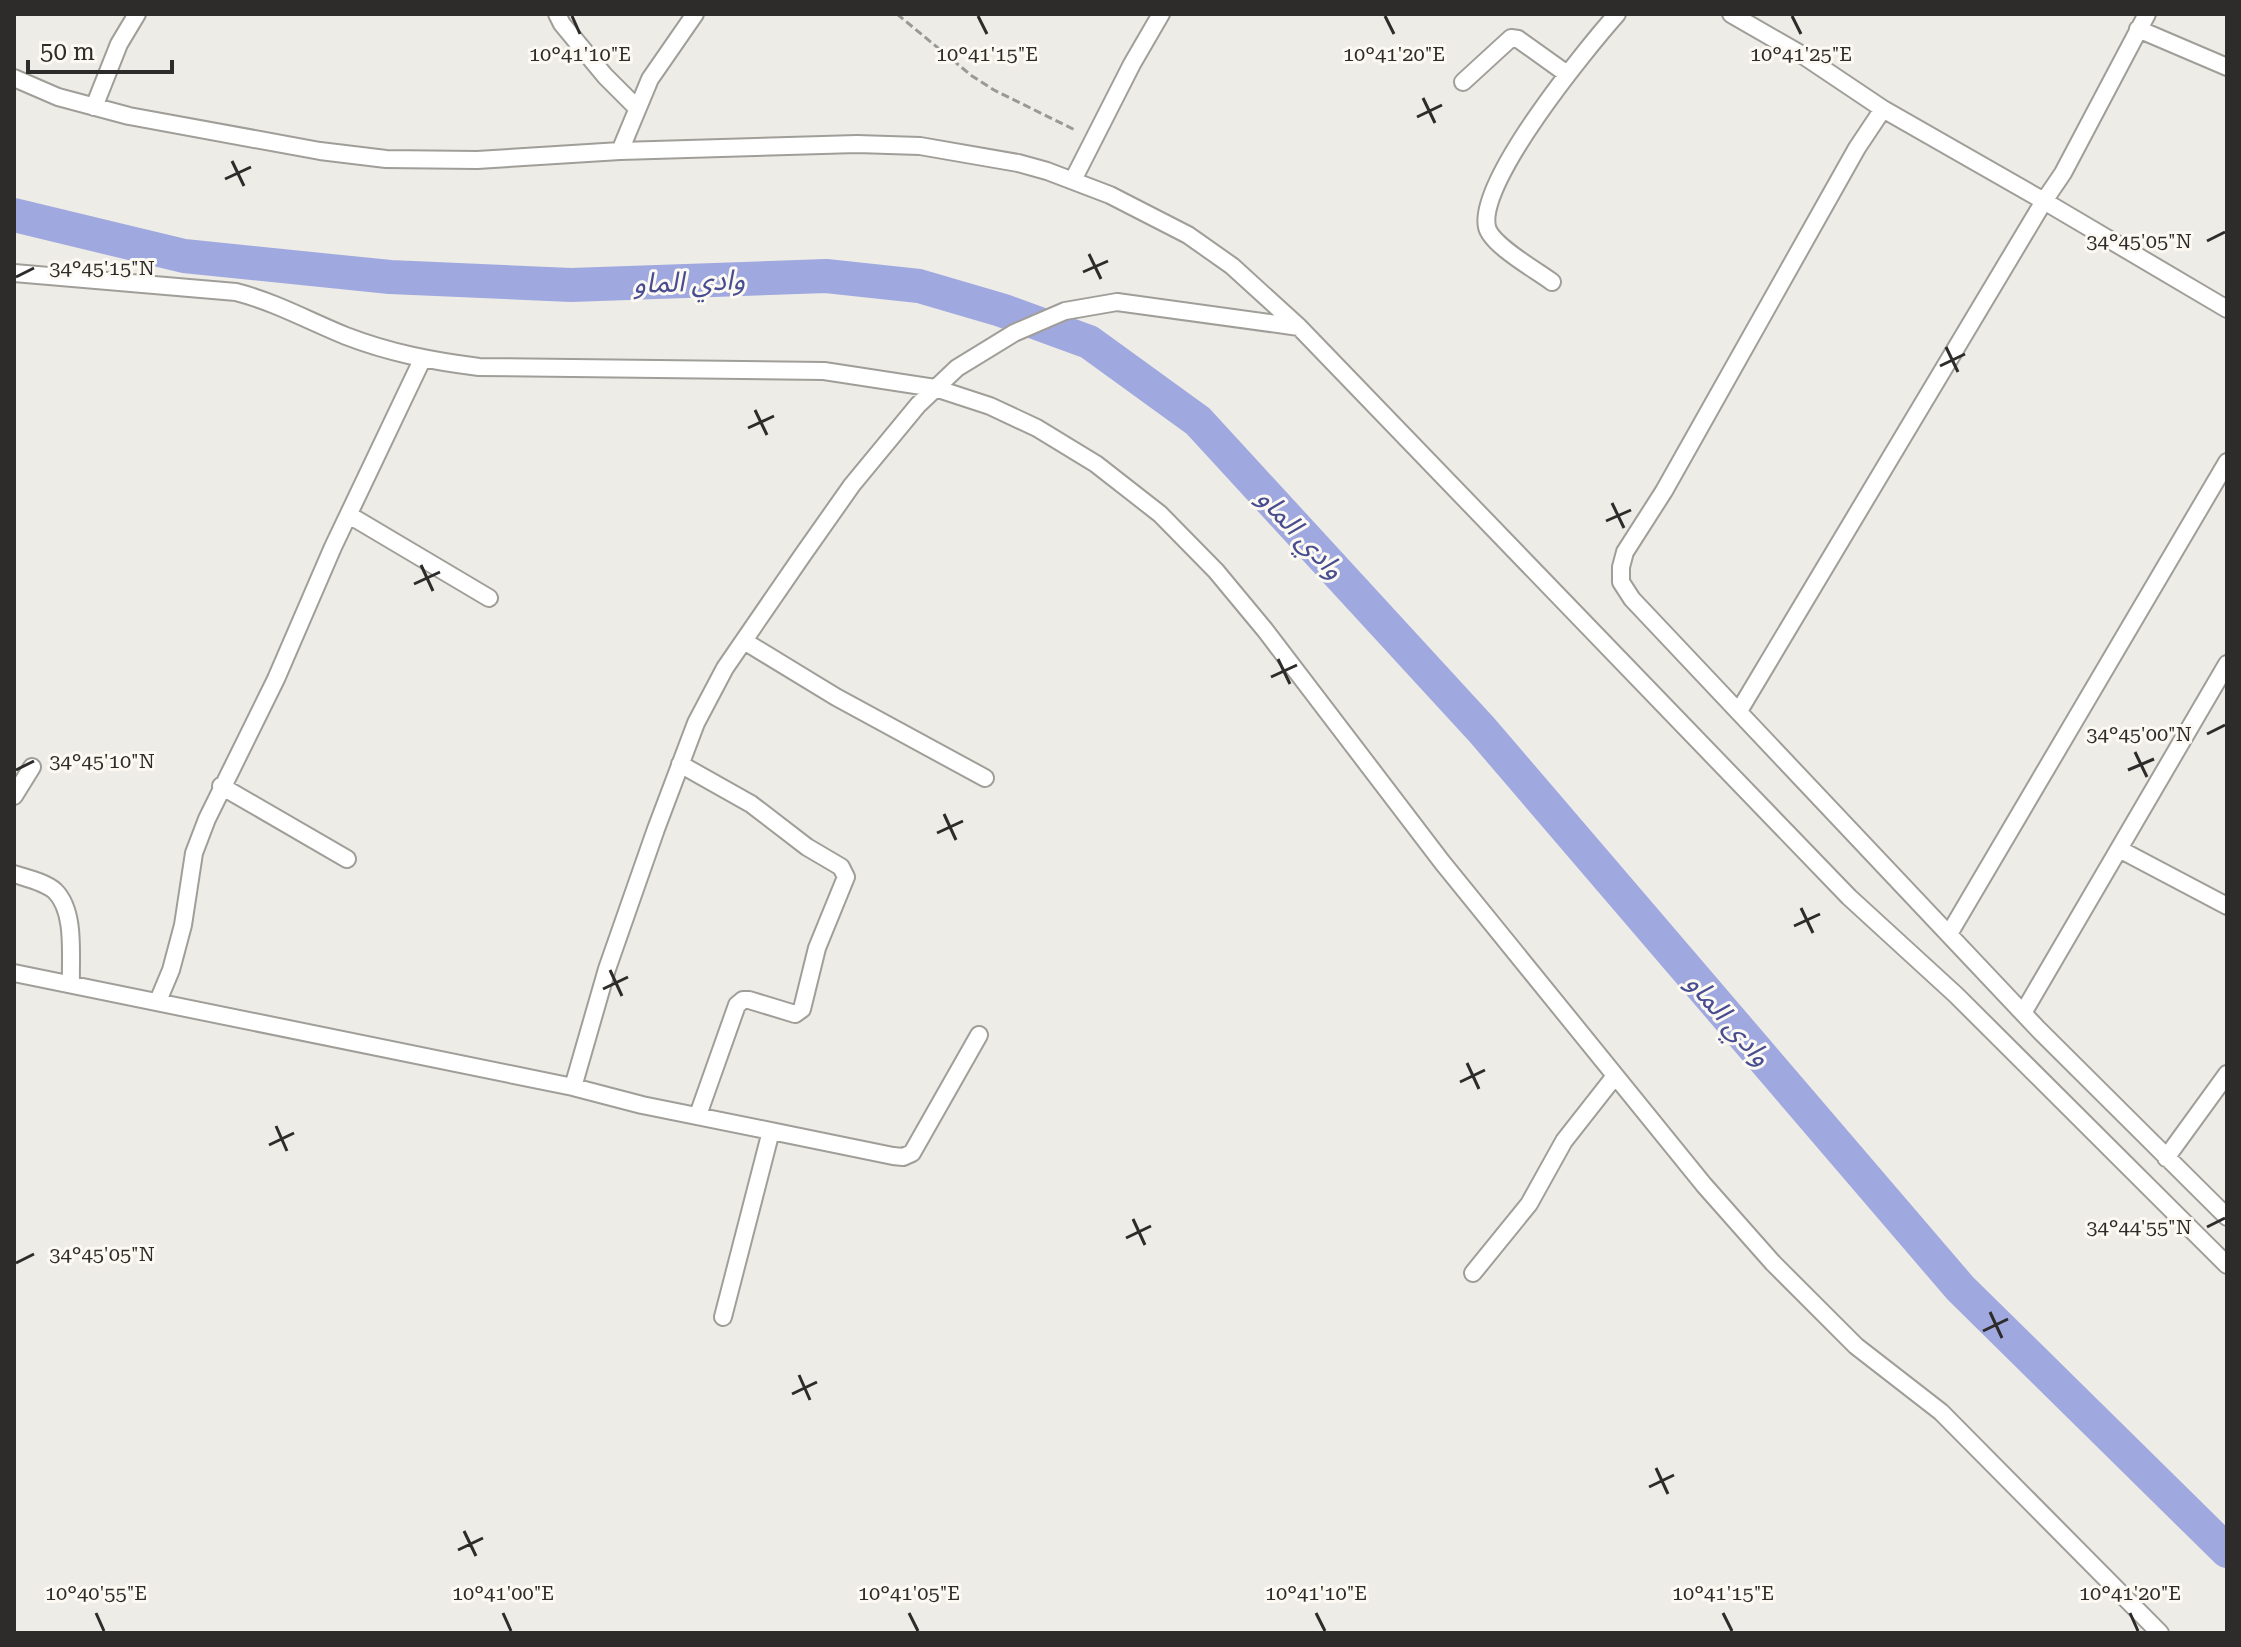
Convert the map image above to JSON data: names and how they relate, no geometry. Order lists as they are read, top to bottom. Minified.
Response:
{"water":["وادي الماو"],"scale_bar":"50 m","coordinates":["10°41'10\"E","10°41'15\"E","10°41'20\"E","10°41'25\"E","34°45'05\"N","34°45'15\"N","34°45'00\"N","34°45'10\"N","34°44'55\"N","10°41'00\"E","10°41'05\"E","10°40'55\"E"]}
